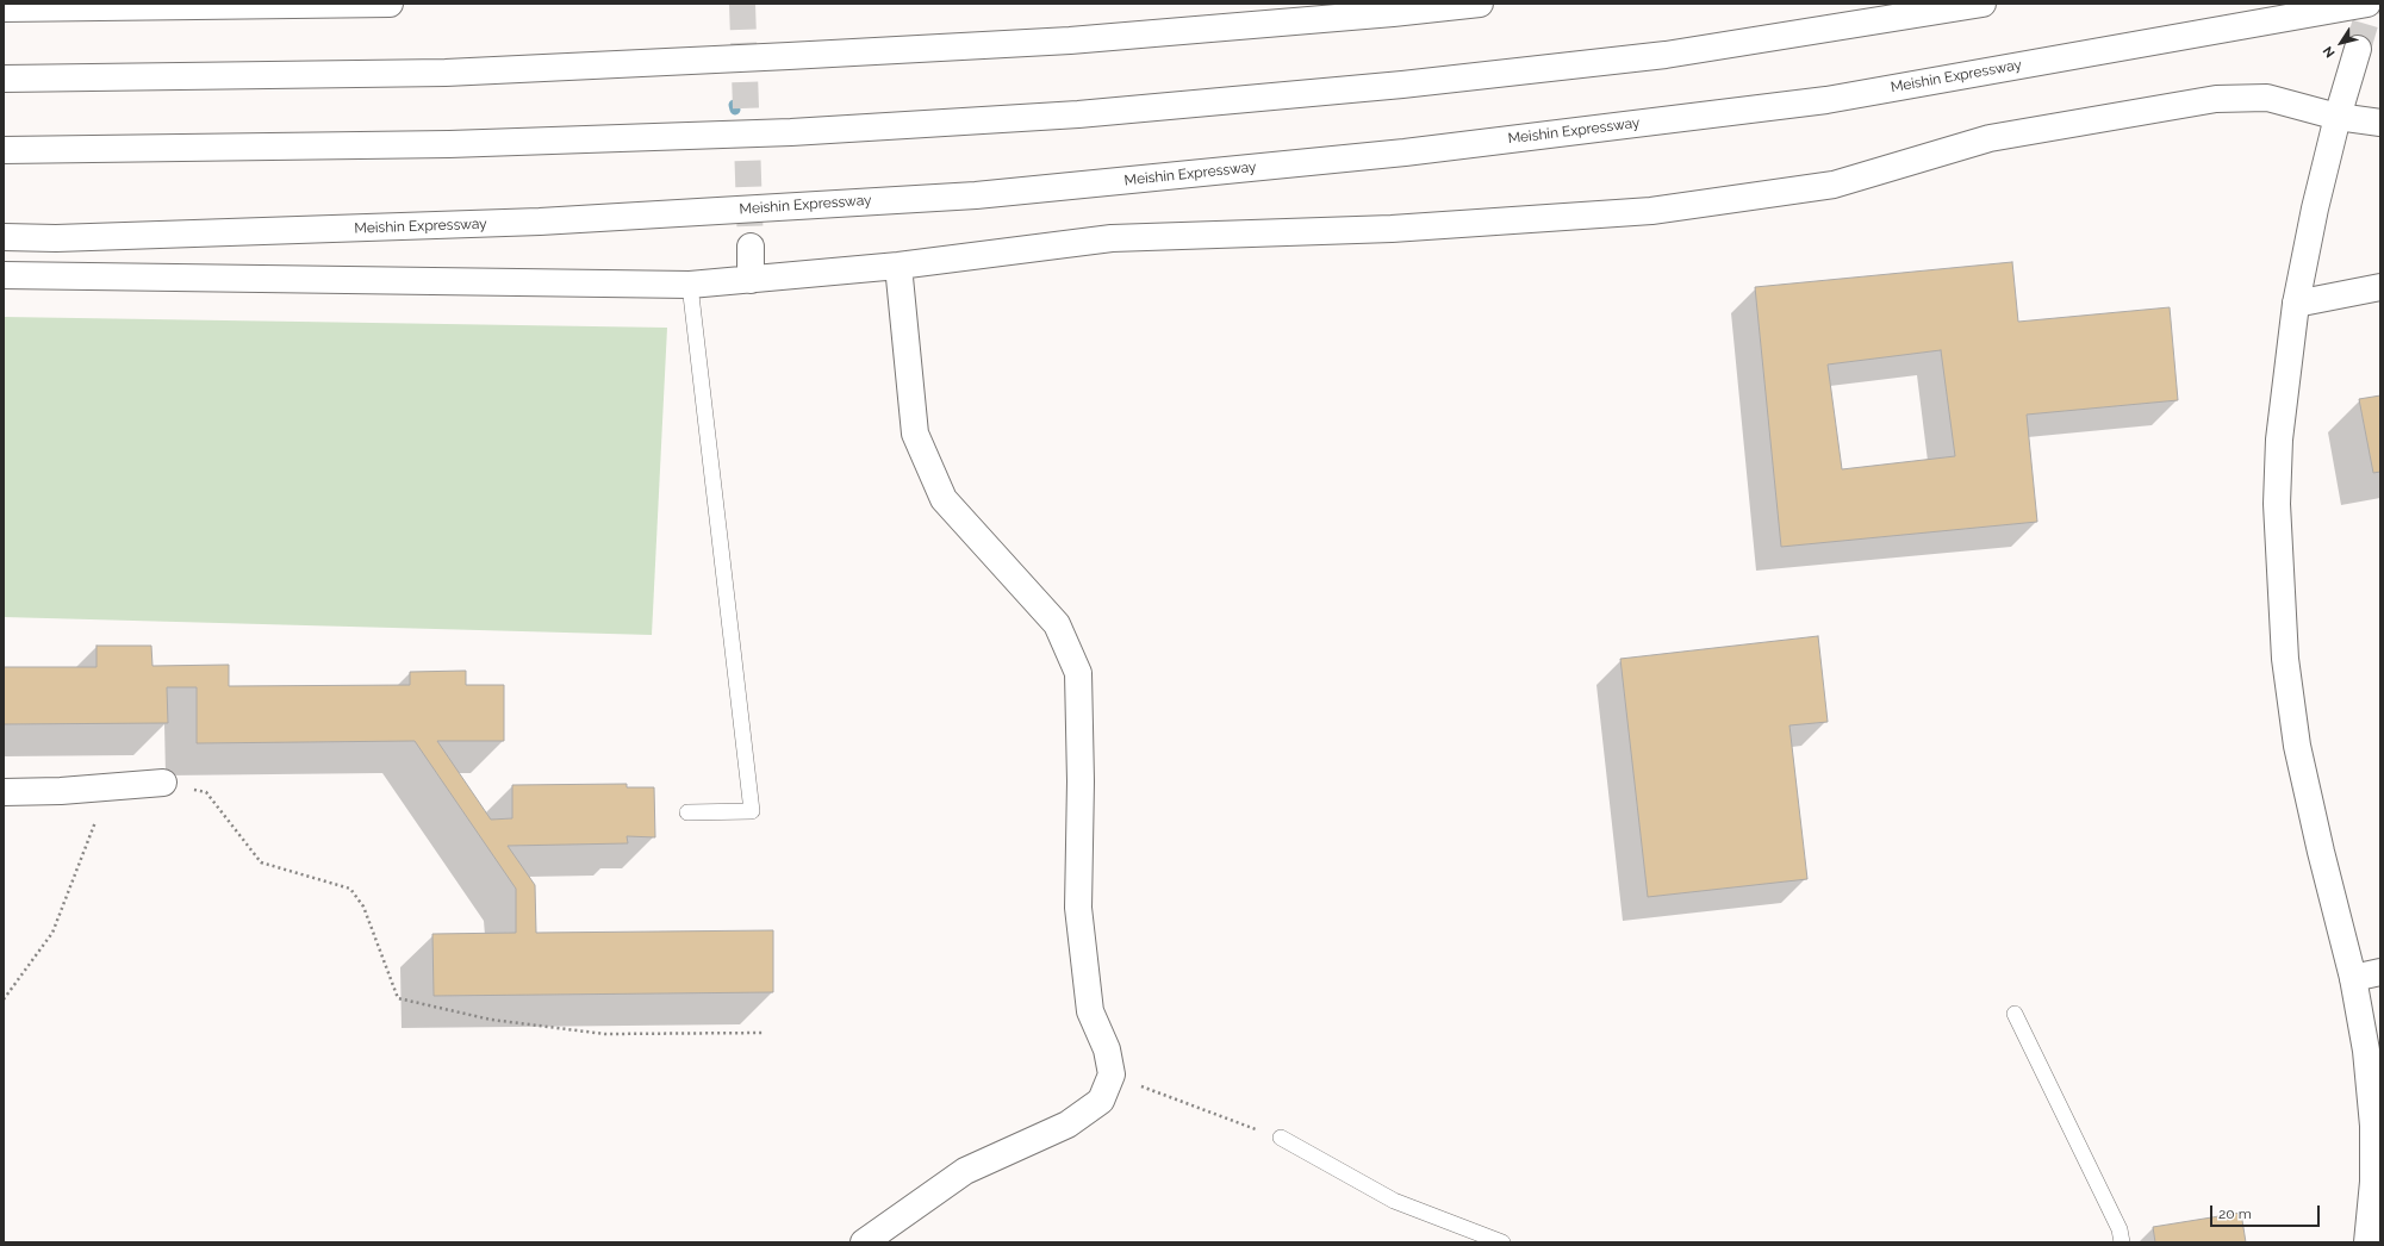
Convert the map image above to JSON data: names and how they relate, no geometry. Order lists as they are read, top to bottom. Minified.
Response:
{"streets":{"main road":["Meishin Expressway"]},"scale_bar":"20 m","north":"bottom left"}
